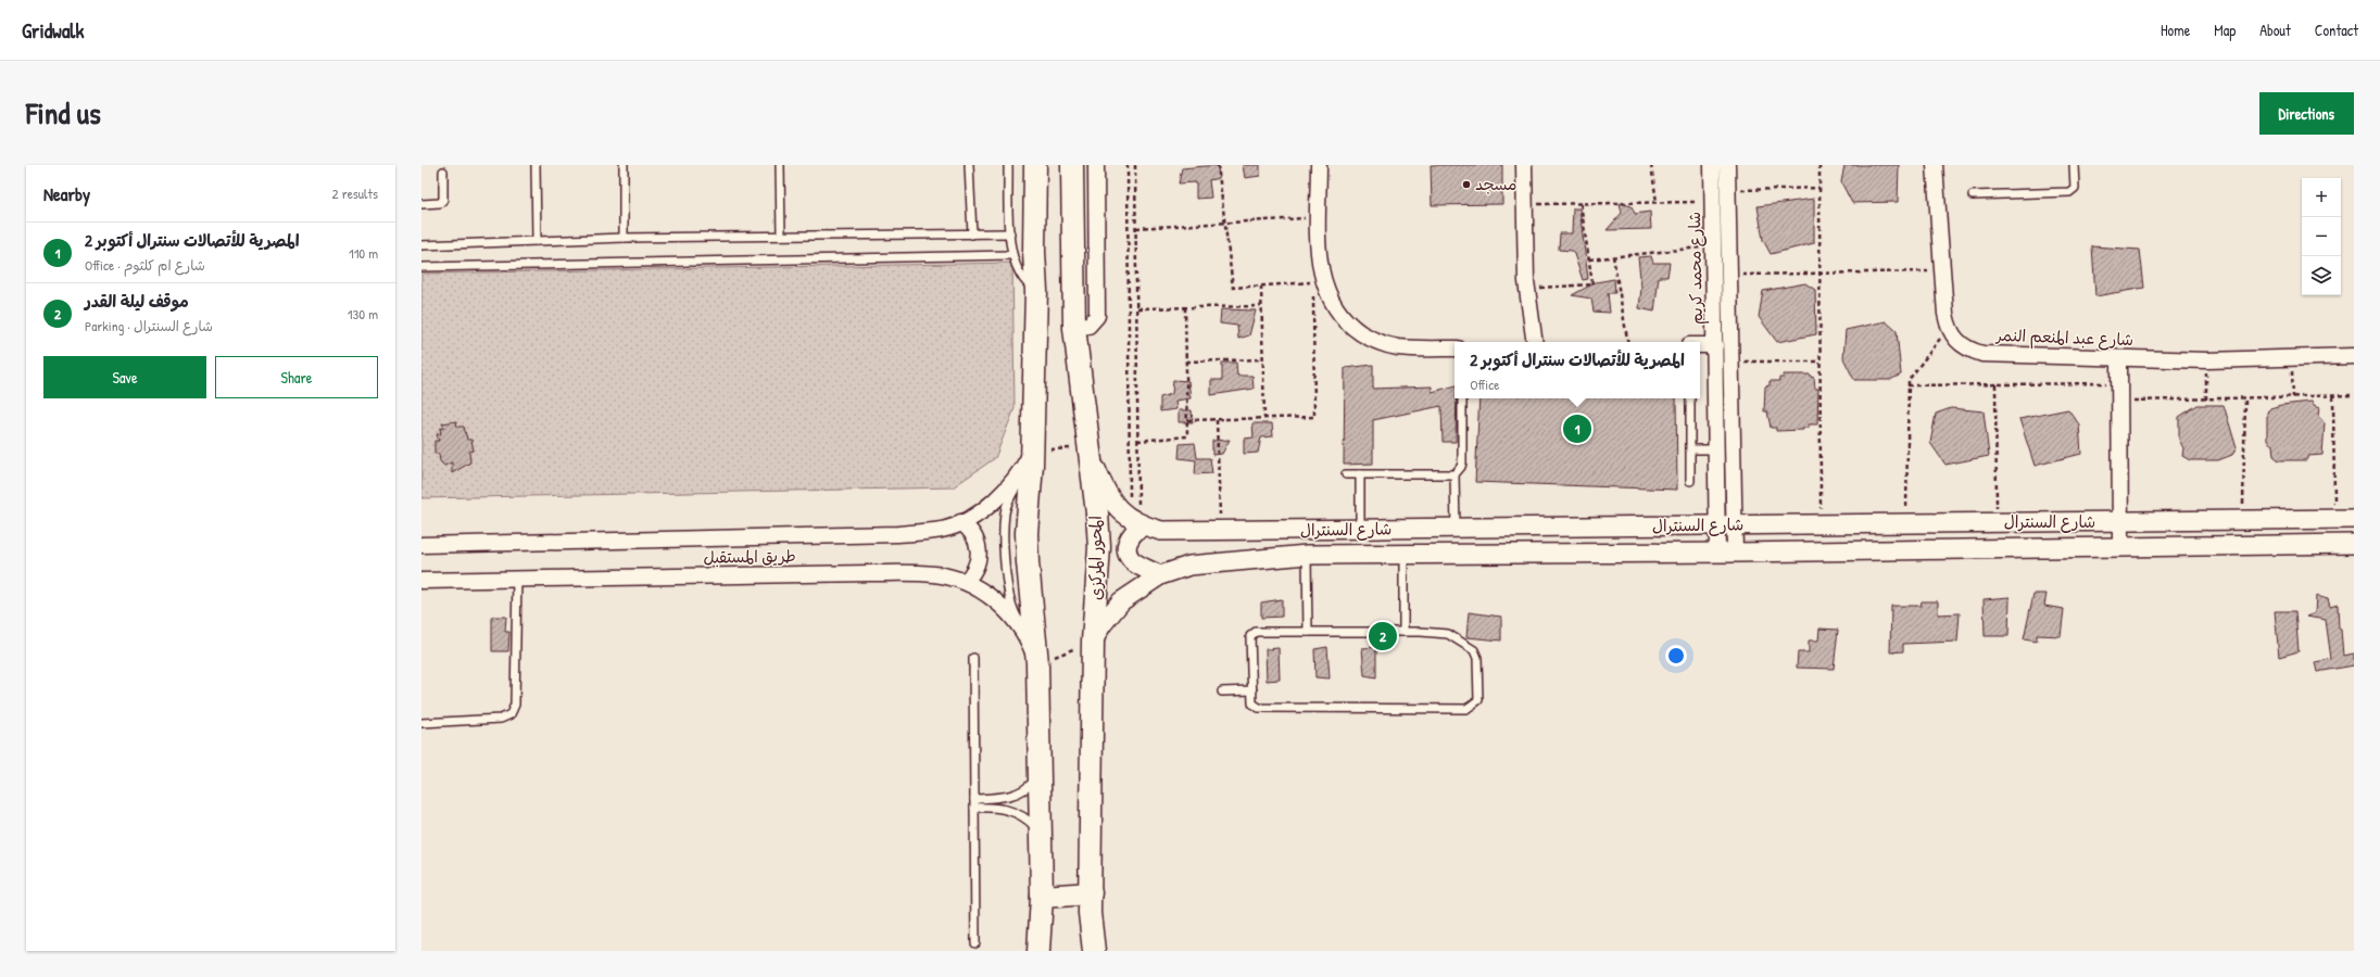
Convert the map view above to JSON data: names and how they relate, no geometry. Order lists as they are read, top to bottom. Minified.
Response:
{"streets":{"main road":["المحور المركزى"],"street":["شارع محمد كريم","شارع عبد المنعم النمر","شارع السنترال","طريق المستقبل"]},"crossings":[["شارع محمد كريم","شارع السنترال"],["شارع السنترال","المحور المركزى"]],"places":["مسجد"],"page":{"header":"Gridwalk","nav":["Home","Map","About","Contact"],"title":"Find us","buttons":["Directions",["Save","Share"]],"heading":["Nearby","2 results"],"map_buttons":["+","−"],"list":[{"mark":"1","name":"المصرية للأتصالات سنترال أكتوبر 2","note":"Office · شارع ام كلثوم","value":"110 m"},{"mark":"2","name":"موقف ليلة القدر","note":"Parking · شارع السنترال","value":"130 m"}],"popup":["المصرية للأتصالات سنترال أكتوبر 2","Office"],"pins":["1","2"]}}
